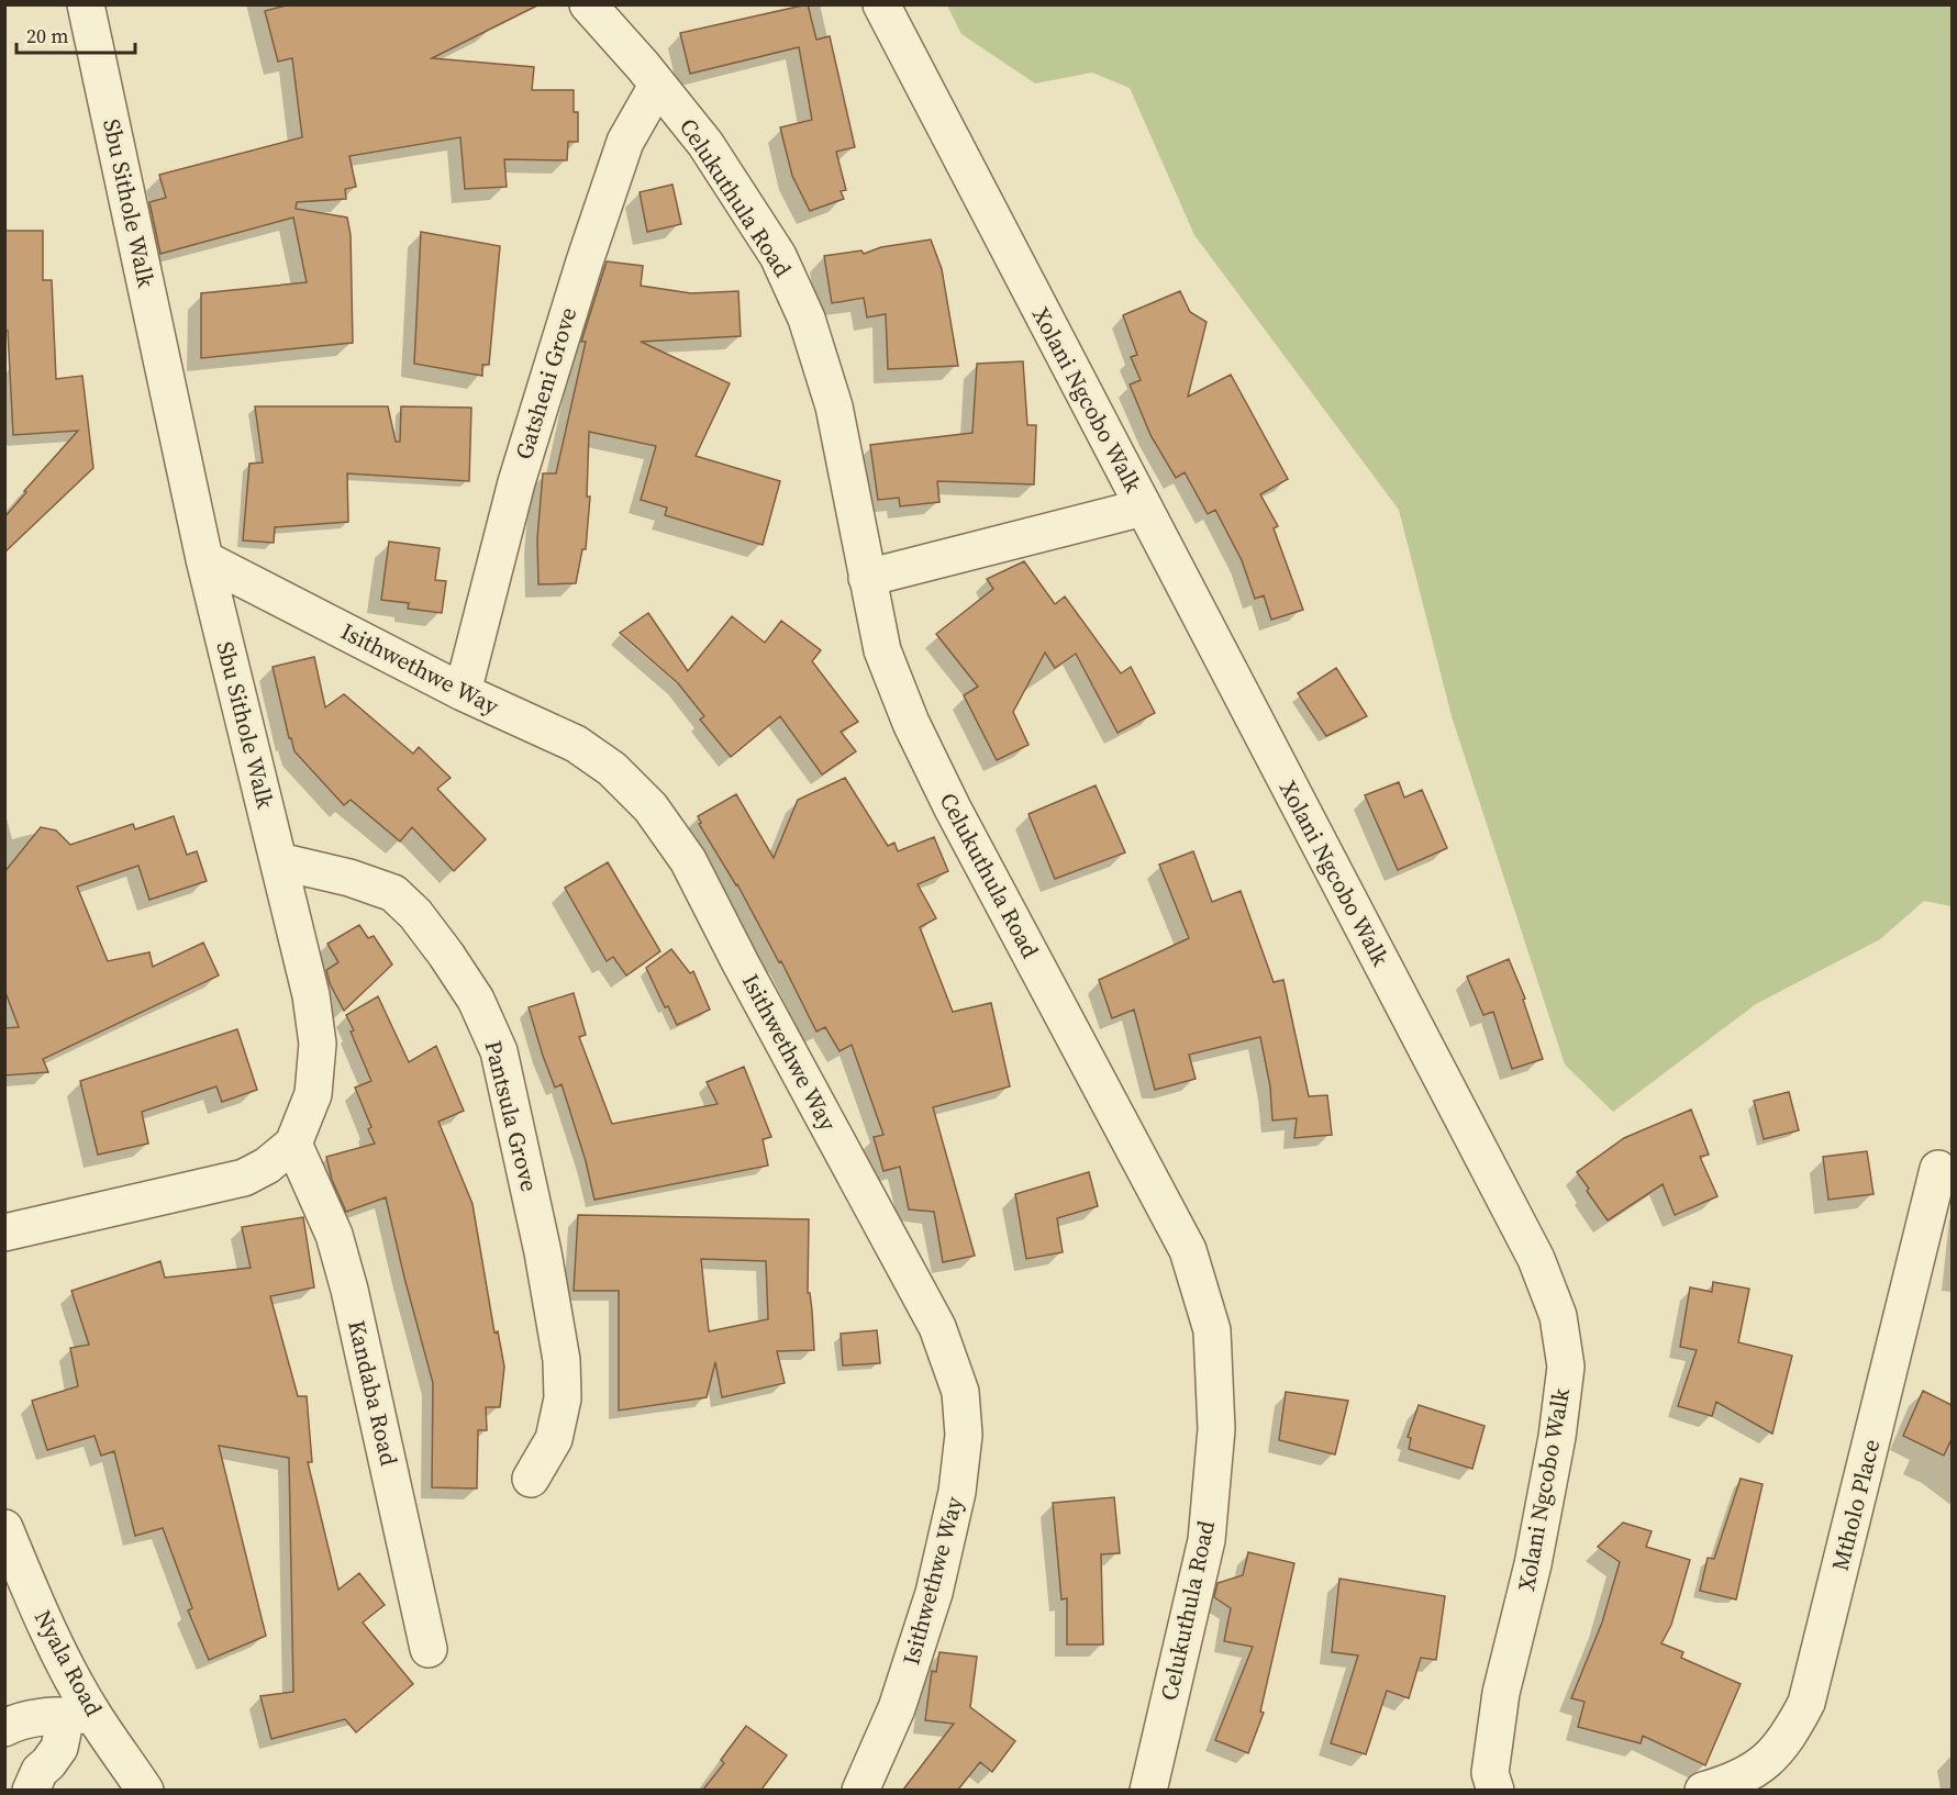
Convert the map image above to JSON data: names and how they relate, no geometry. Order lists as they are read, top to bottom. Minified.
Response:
{"streets":{"street":["Celukuthula Road","Sbu Sithole Walk","Gatsheni Grove","Xolani Ngcobo Walk","Isithwethwe Way","Pantsula Grove","Kandaba Road","Mtholo Place","Nyala Road"]},"crossings":[["Celukuthula Road","Gatsheni Grove"],["Sbu Sithole Walk","Isithwethwe Way"],["Sbu Sithole Walk","Pantsula Grove"],["Sbu Sithole Walk","Kandaba Road"],["Gatsheni Grove","Isithwethwe Way"]],"scale_bar":"20 m"}
